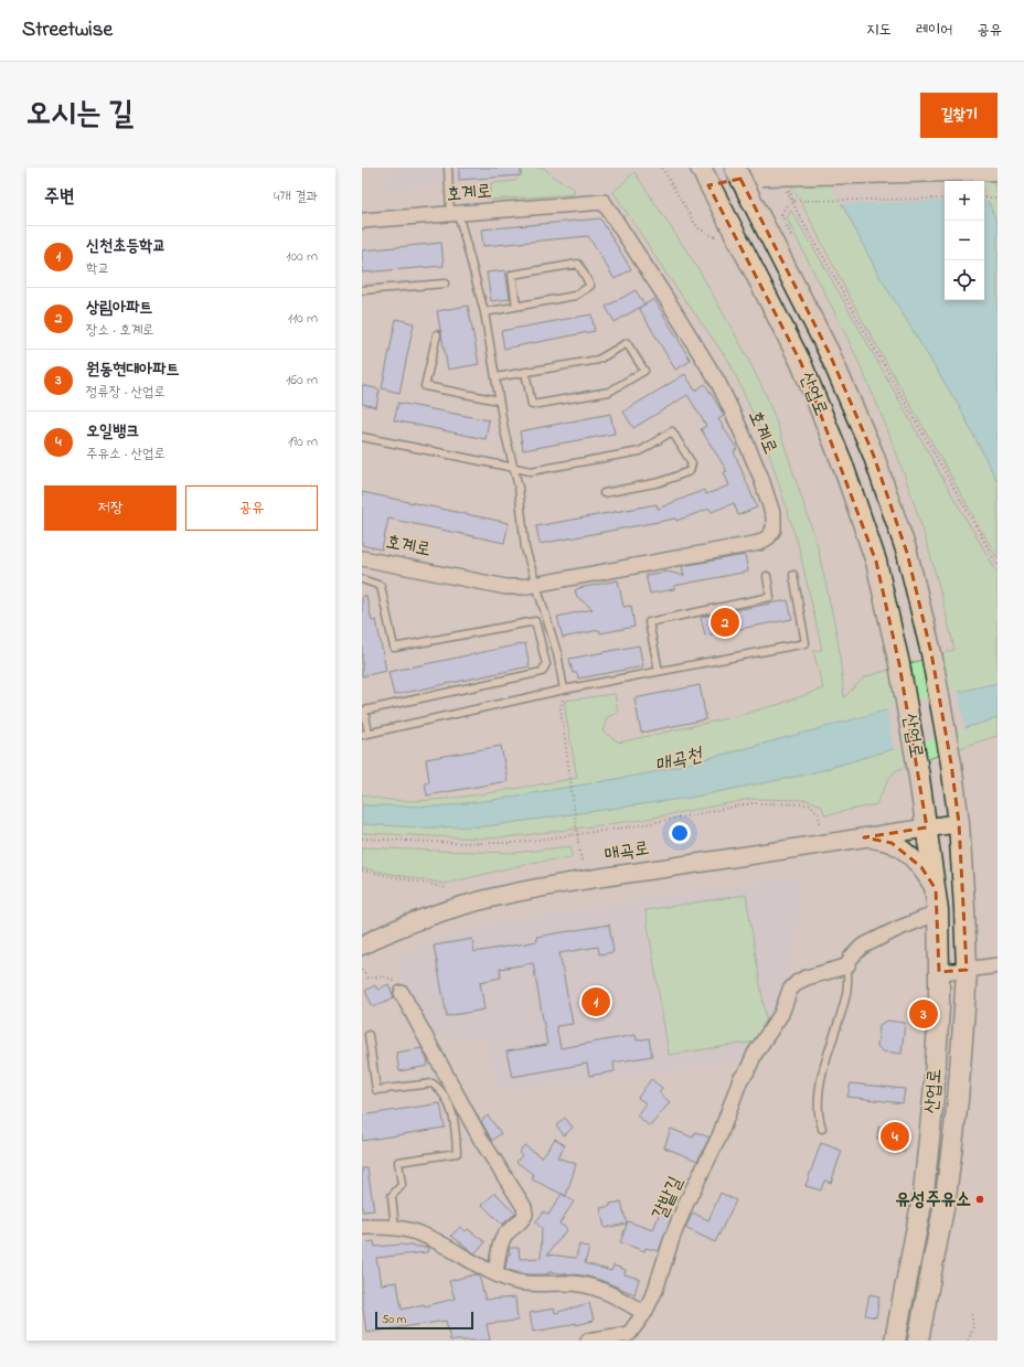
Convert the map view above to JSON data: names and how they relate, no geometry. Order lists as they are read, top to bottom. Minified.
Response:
{"streets":{"main road":["산업로"],"street":["호계로","매곡로","갈밭길"]},"crossings":[["산업로","매곡로"]],"water":["매곡천"],"places":["유성주유소"],"scale_bar":"50 m","page":{"header":"Streetwise","nav":["지도","레이어","공유"],"title":"오시는 길","buttons":["길찾기",["저장","공유"]],"heading":["주변","4개 결과"],"map_buttons":["+","−"],"list":[{"mark":"1","name":"신천초등학교","note":"학교","value":"100 m"},{"mark":"2","name":"상림아파트","note":"장소 · 호계로","value":"110 m"},{"mark":"3","name":"원동현대아파트","note":"정류장 · 산업로","value":"160 m"},{"mark":"4","name":"오일뱅크","note":"주유소 · 산업로","value":"190 m"}],"pins":["2","1","3","4"],"scale":"50 m"}}
